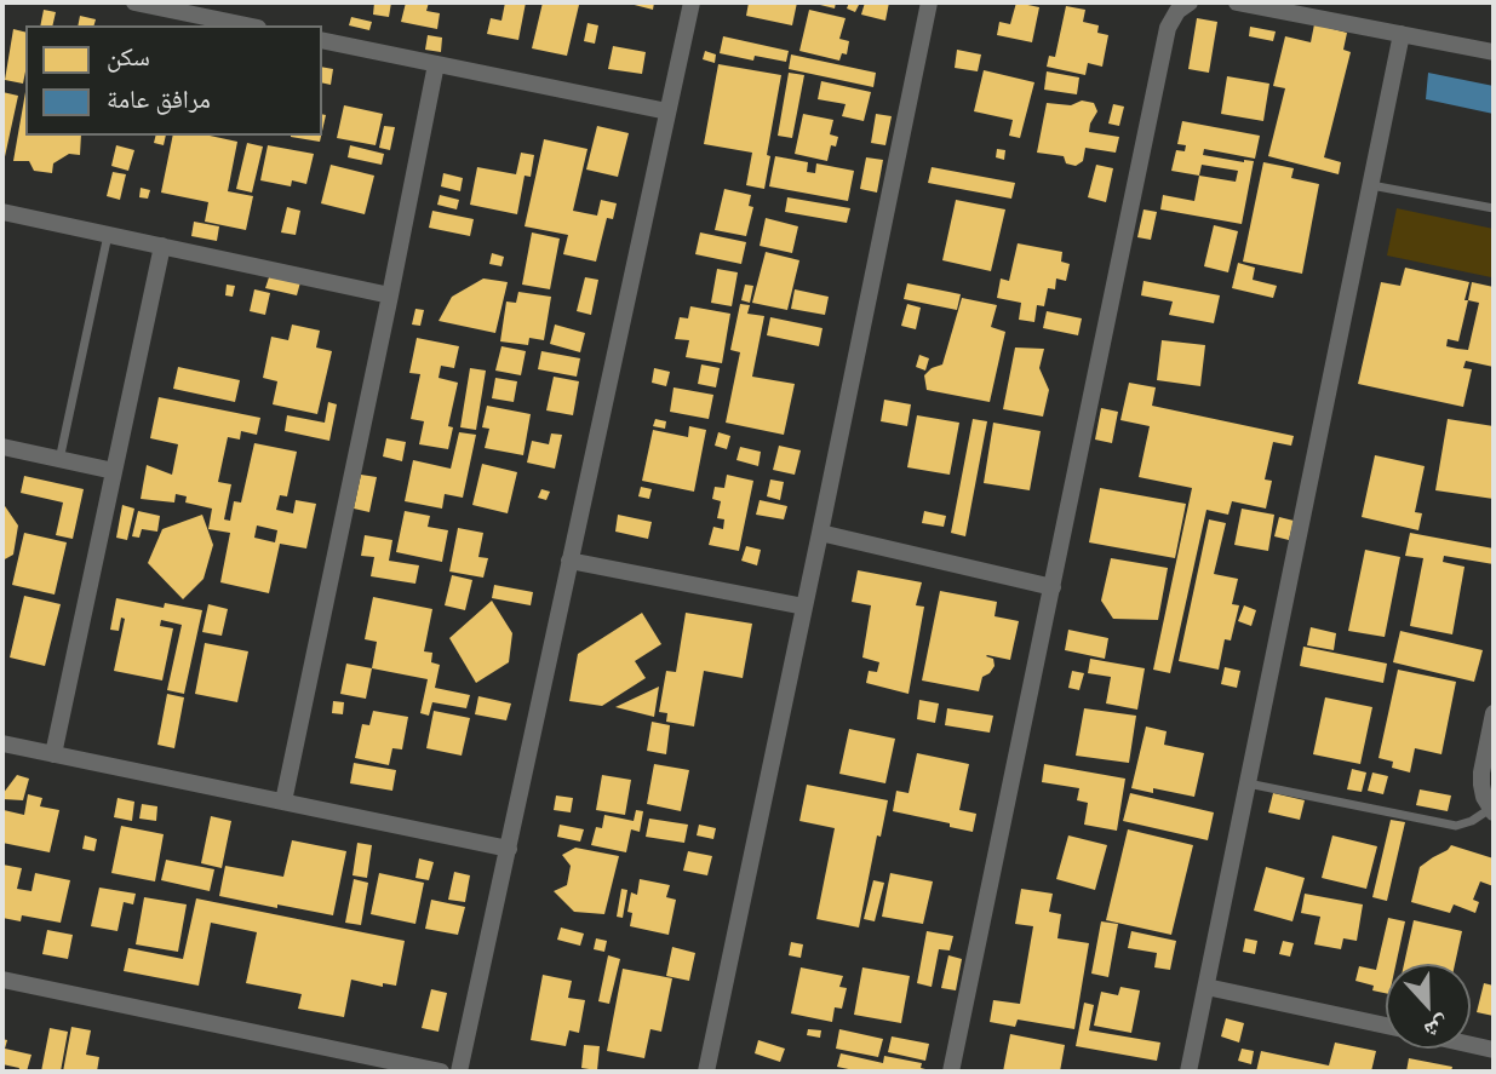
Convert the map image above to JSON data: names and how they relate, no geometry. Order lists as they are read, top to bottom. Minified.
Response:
{"legend":["سكن","مرافق عامة"],"north":"bottom"}
